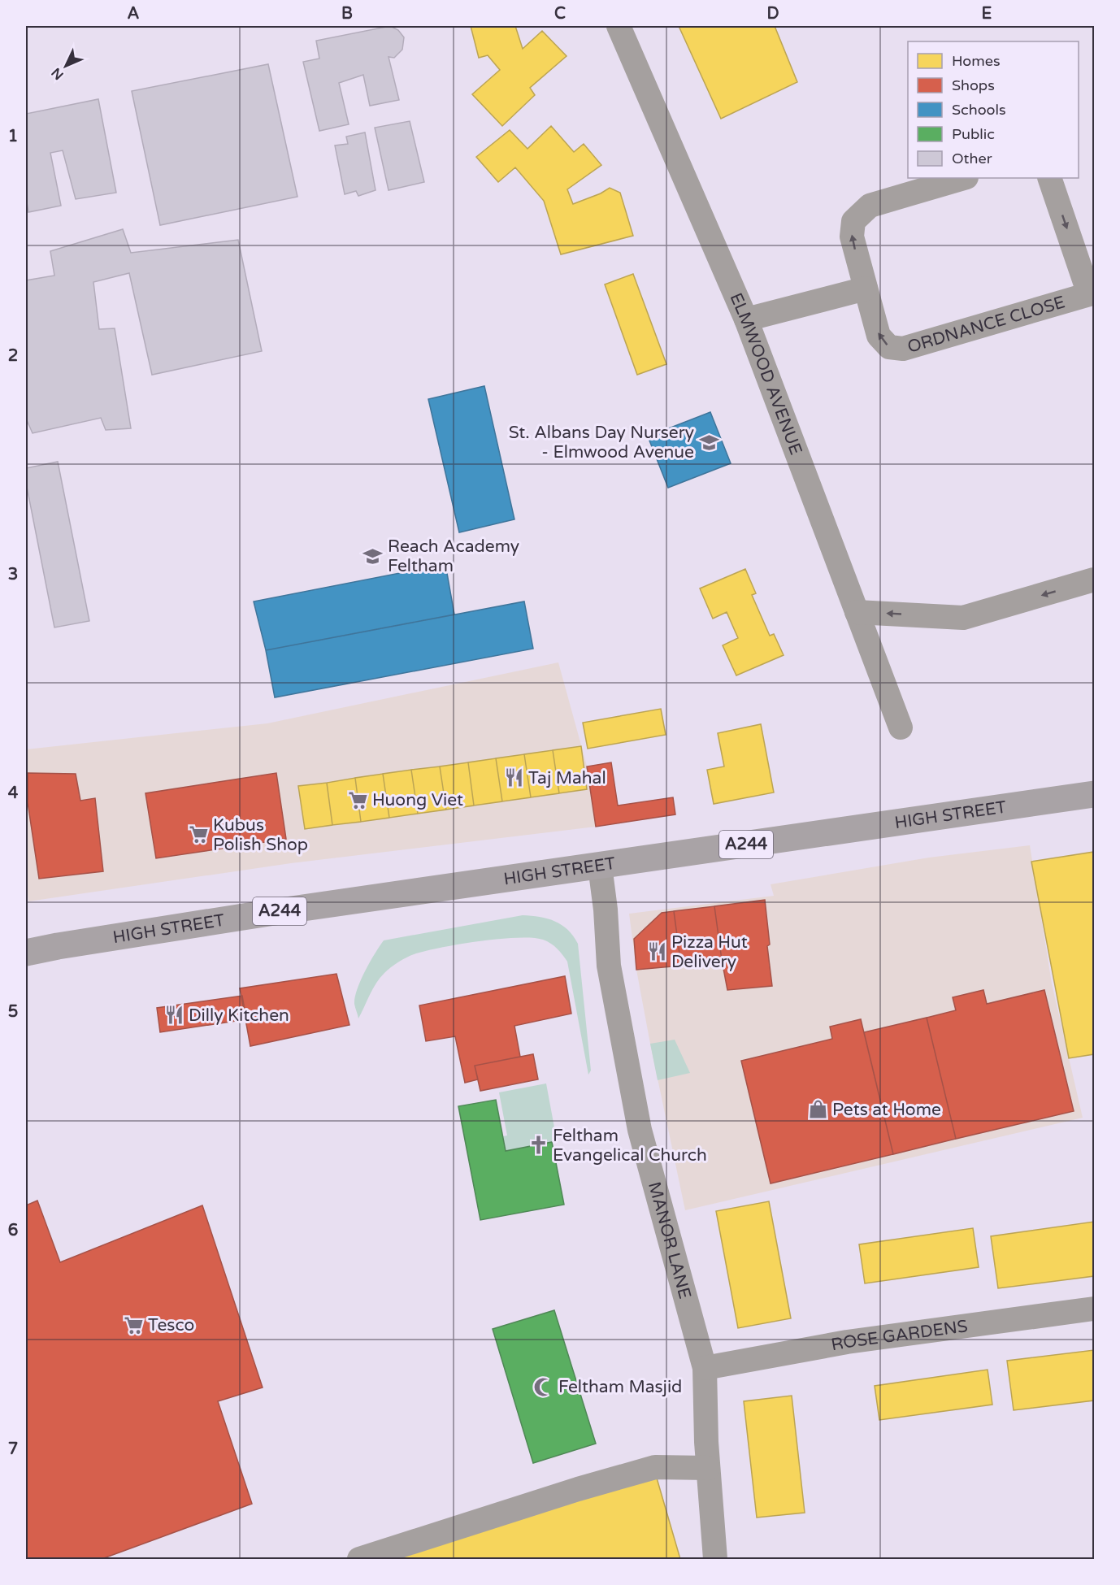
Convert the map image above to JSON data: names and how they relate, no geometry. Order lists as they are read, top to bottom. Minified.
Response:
{"streets":{"main road":["HIGH STREET","A244"],"street":["ORDNANCE CLOSE","ELMWOOD AVENUE","MANOR LANE","ROSE GARDENS"]},"crossings":[["HIGH STREET","MANOR LANE"],["MANOR LANE","ROSE GARDENS"]],"places":{"school or university":["St. Albans Day Nursery - Elmwood Avenue","Reach Academy Feltham"],"restaurant":["Taj Mahal","Pizza Hut Delivery","Dilly Kitchen"],"supermarket":["Huong Viet","Kubus Polish Shop","Tesco"],"shop":["Pets at Home"],"church":["Feltham Evangelical Church"],"mosque":["Feltham Masjid"]},"legend":["Homes","Shops","Schools","Public","Other"],"north":"bottom left","grid":{"columns":["A","B","C","D","E"],"rows":["1","2","3","4","5","6","7"]}}
